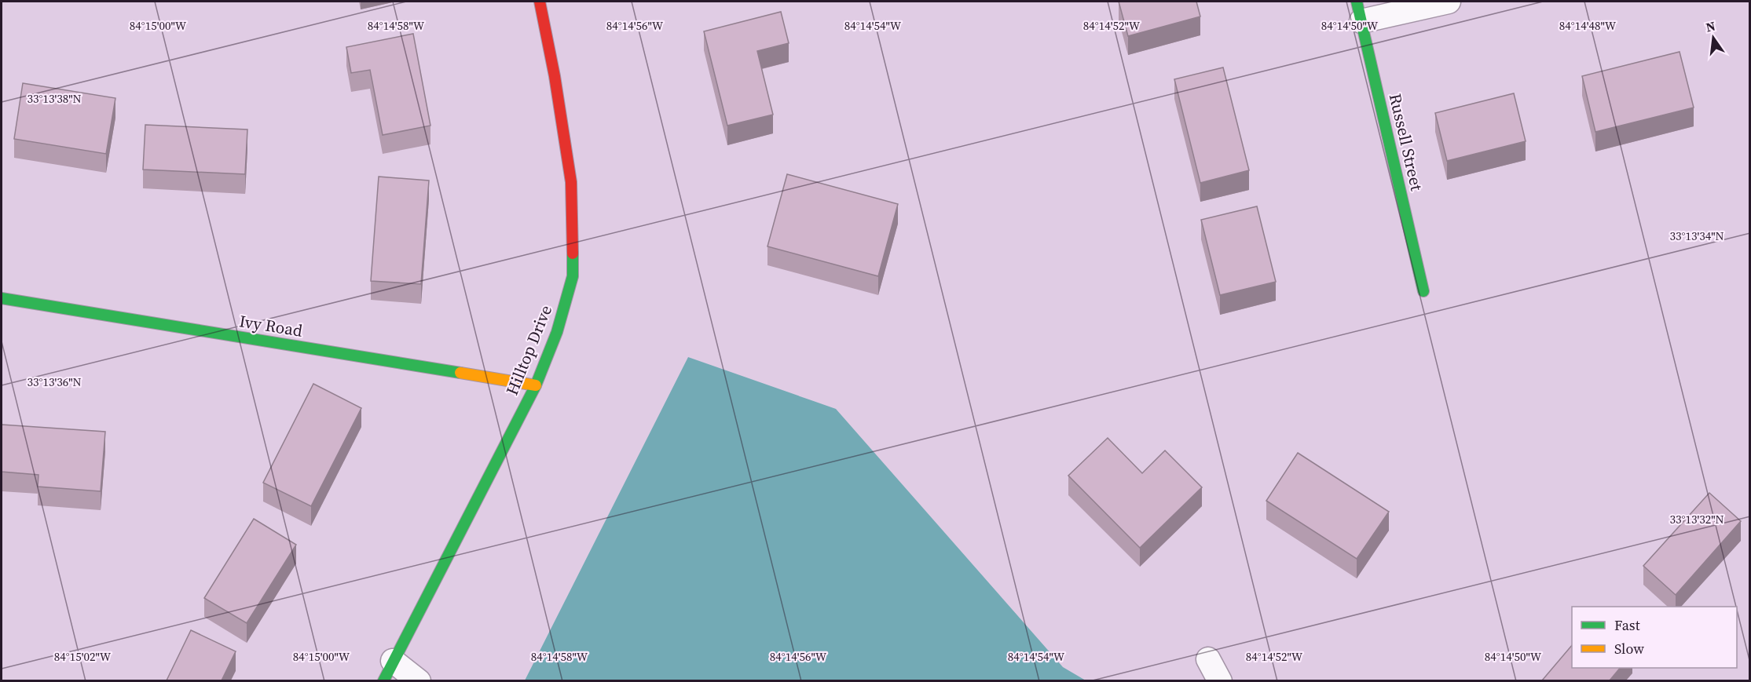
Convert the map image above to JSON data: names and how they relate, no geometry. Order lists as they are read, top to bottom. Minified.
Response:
{"streets":{"street":["Russell Street","Ivy Road","Hilltop Drive"]},"crossings":[["Ivy Road","Hilltop Drive"]],"legend":["Fast","Slow"],"north":"top","coordinates":["84°15'00\"W","84°14'58\"W","84°14'56\"W","84°14'54\"W","84°14'52\"W","84°14'50\"W","84°14'48\"W","33°13'38\"N","33°13'34\"N","33°13'36\"N","33°13'32\"N","84°15'02\"W"]}
